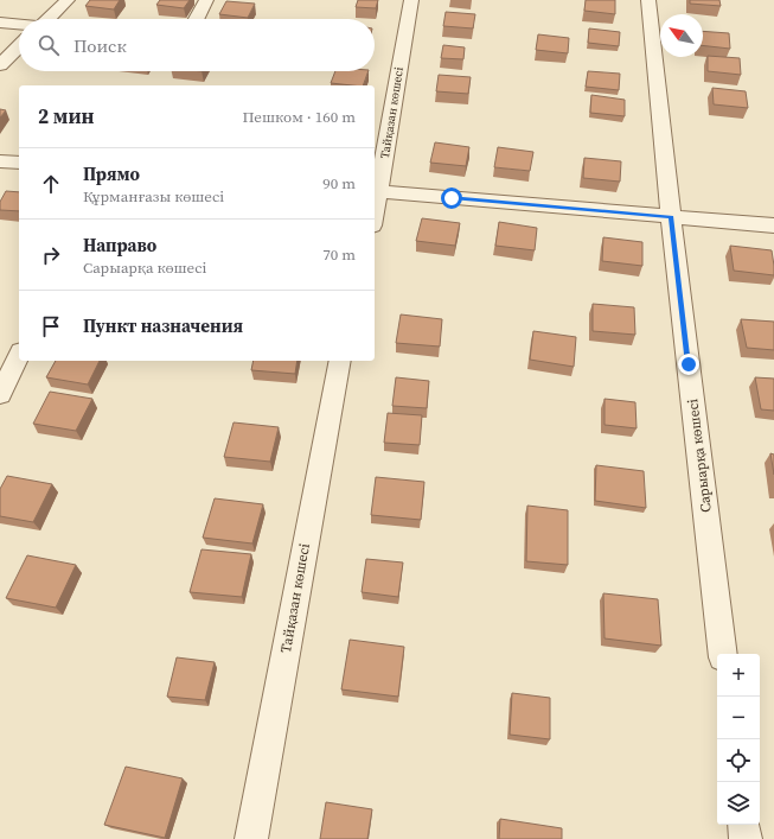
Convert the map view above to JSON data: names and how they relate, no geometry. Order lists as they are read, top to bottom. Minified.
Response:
{"streets":{"street":["Тайқазан көшесі","Сарыарқа көшесі"]},"north":"top left","page":{"search":"Поиск","heading":["2 мин","Пешком · 160 m"],"list":[["Прямо","Құрманғазы көшесі","90 m"],["Направо","Сарыарқа көшесі","70 m"],"Пункт назначения"],"map_buttons":["+","−"]}}
